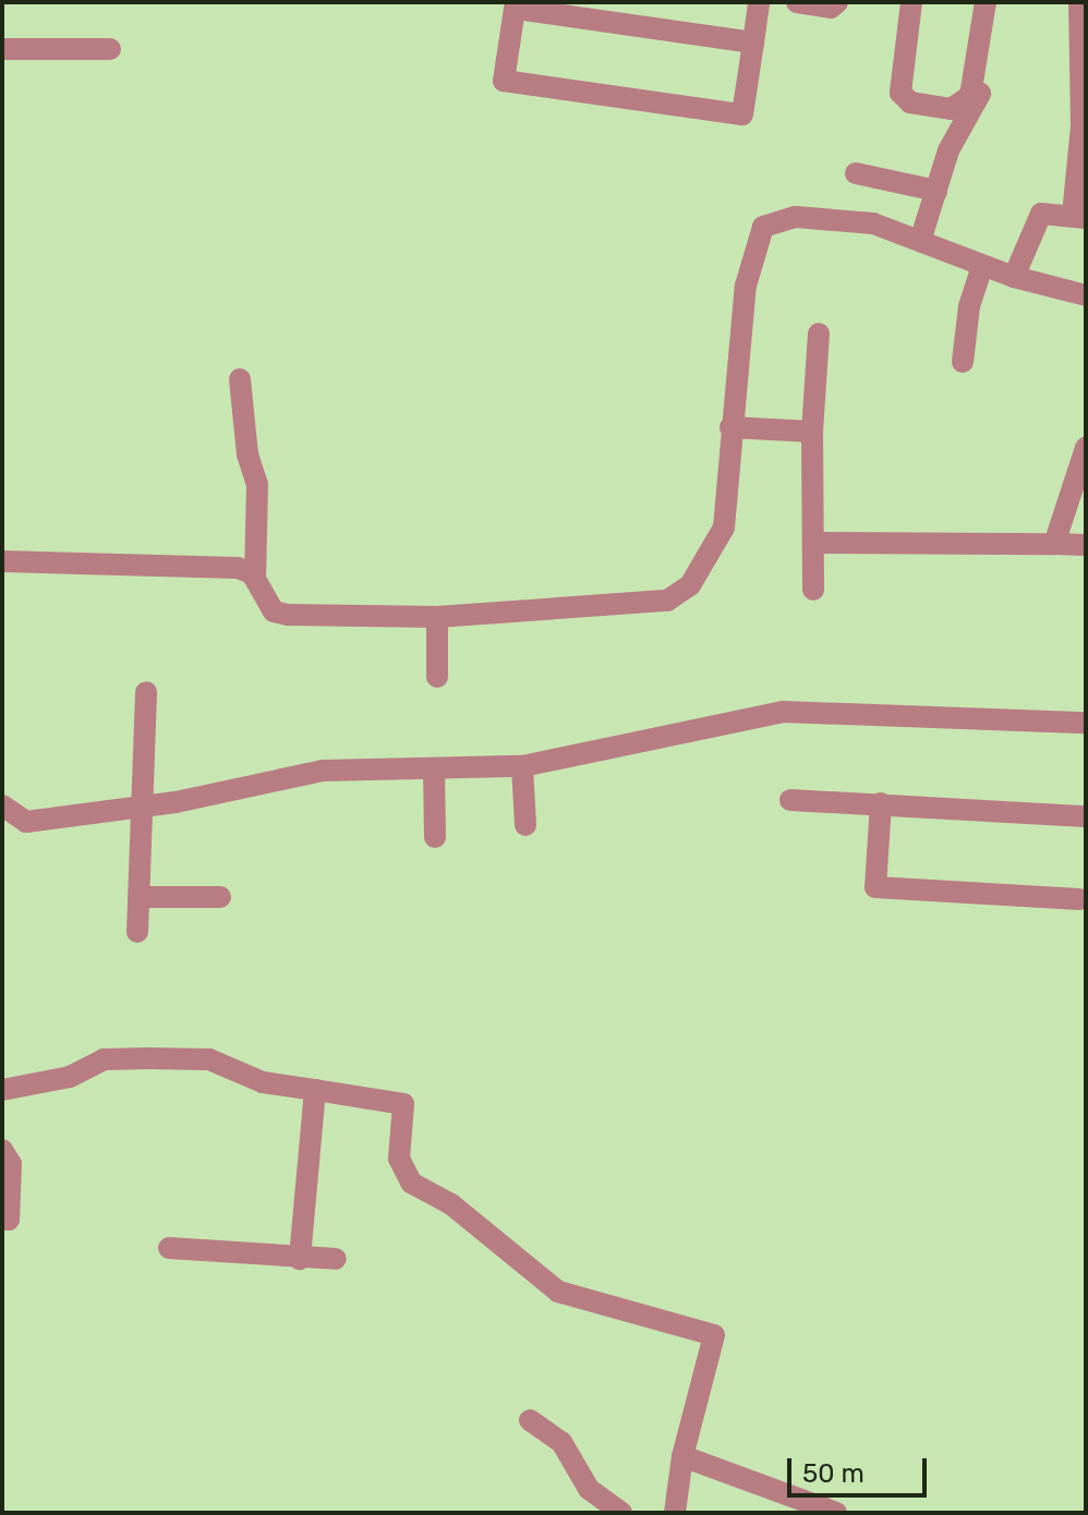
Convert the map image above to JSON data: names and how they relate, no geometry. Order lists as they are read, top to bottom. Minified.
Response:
{"scale_bar":"50 m"}
